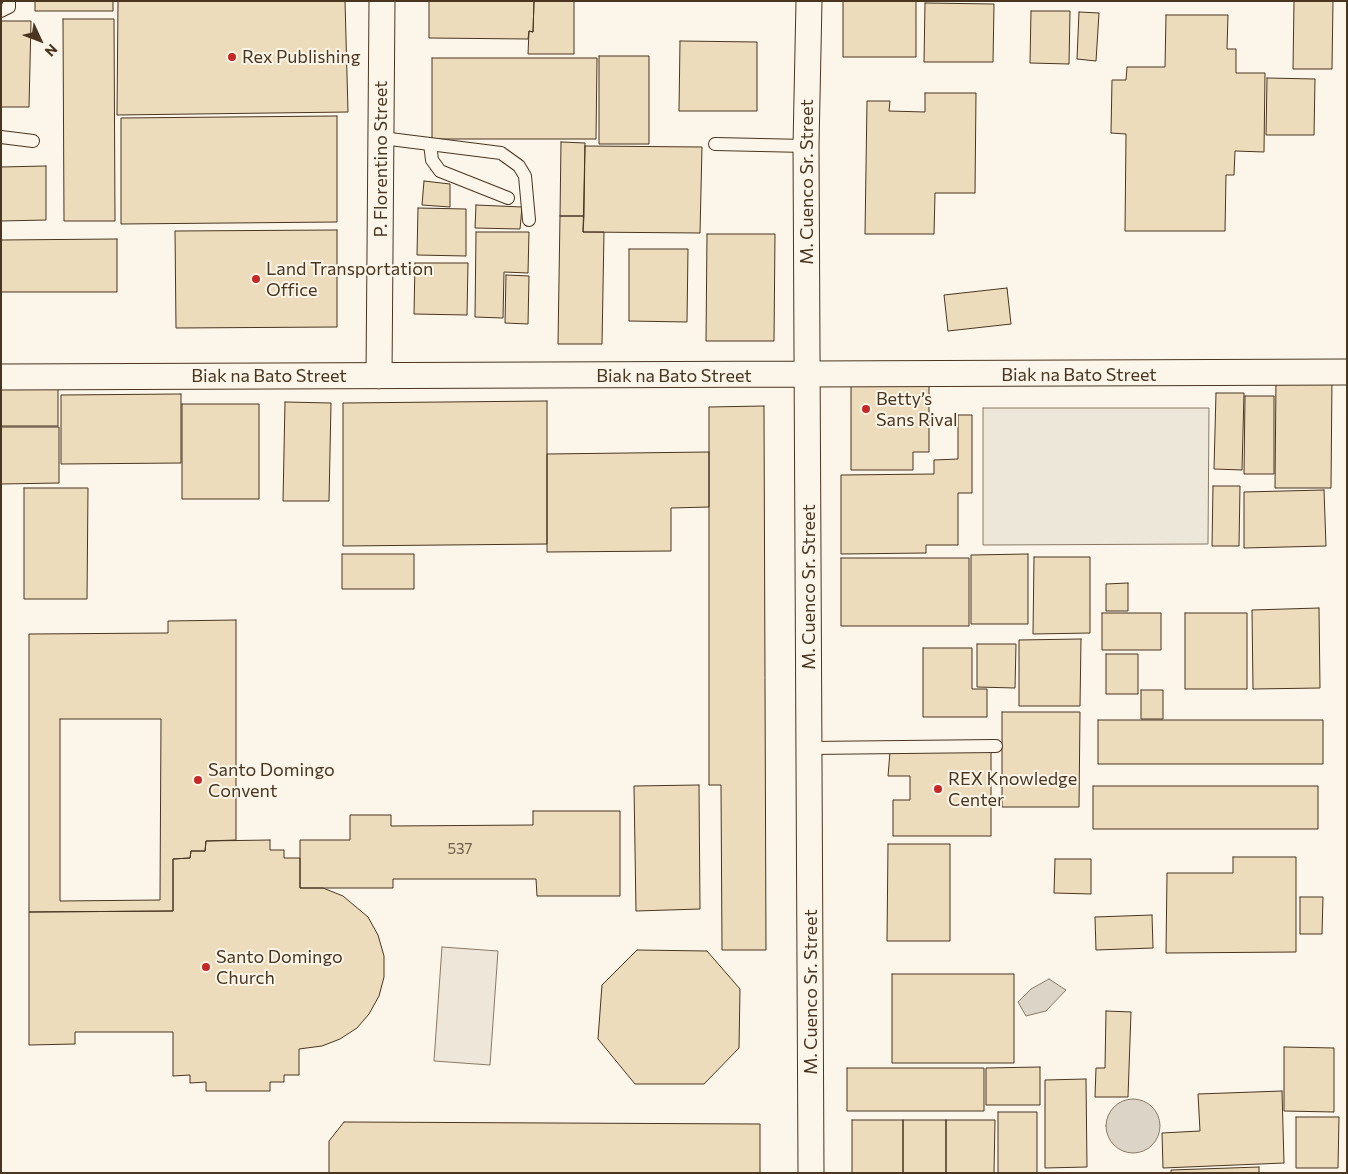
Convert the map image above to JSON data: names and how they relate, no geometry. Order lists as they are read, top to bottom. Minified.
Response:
{"streets":{"street":["P. Florentino Street","M. Cuenco Sr. Street","Biak na Bato Street"]},"crossings":[["P. Florentino Street","Biak na Bato Street"],["M. Cuenco Sr. Street","Biak na Bato Street"]],"places":["Rex Publishing","Land Transportation Office","Betty’s Sans Rival","Santo Domingo Convent","REX Knowledge Center","Santo Domingo Church"],"house_numbers":["537"],"north":"bottom right"}
